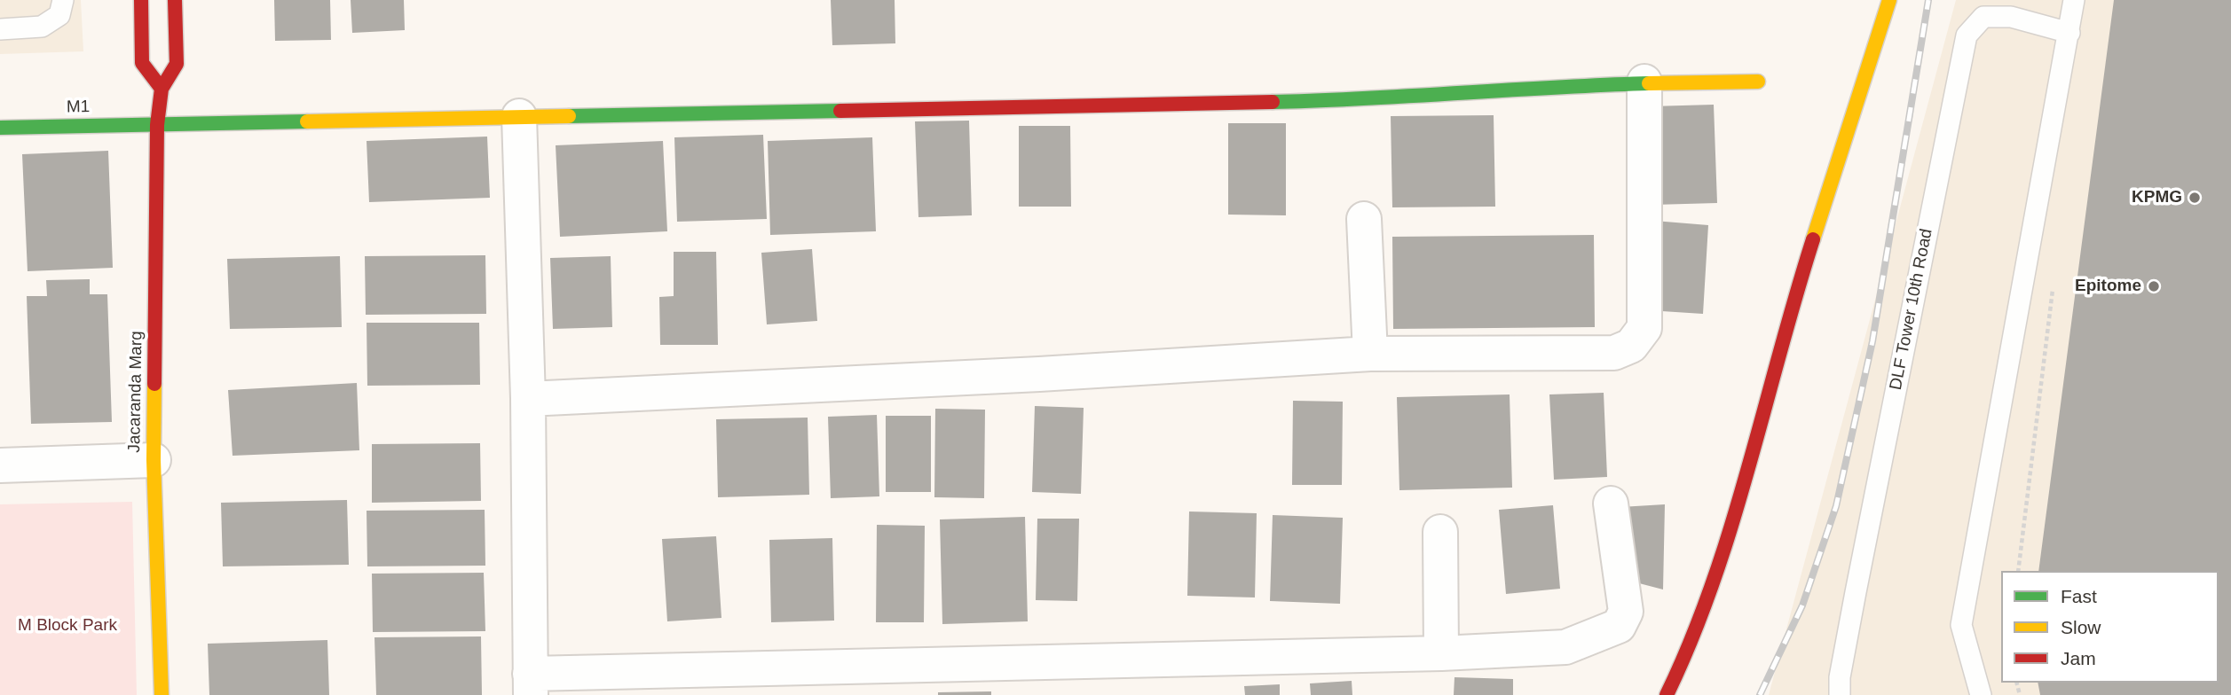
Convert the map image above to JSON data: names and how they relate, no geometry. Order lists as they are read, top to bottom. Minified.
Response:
{"streets":{"street":["M1","Jacaranda Marg"],"lane":["DLF Tower 10th Road"]},"crossings":[["M1","Jacaranda Marg"]],"parks":["M Block Park"],"places":["KPMG","Epitome"],"legend":["Fast","Slow","Jam"]}
